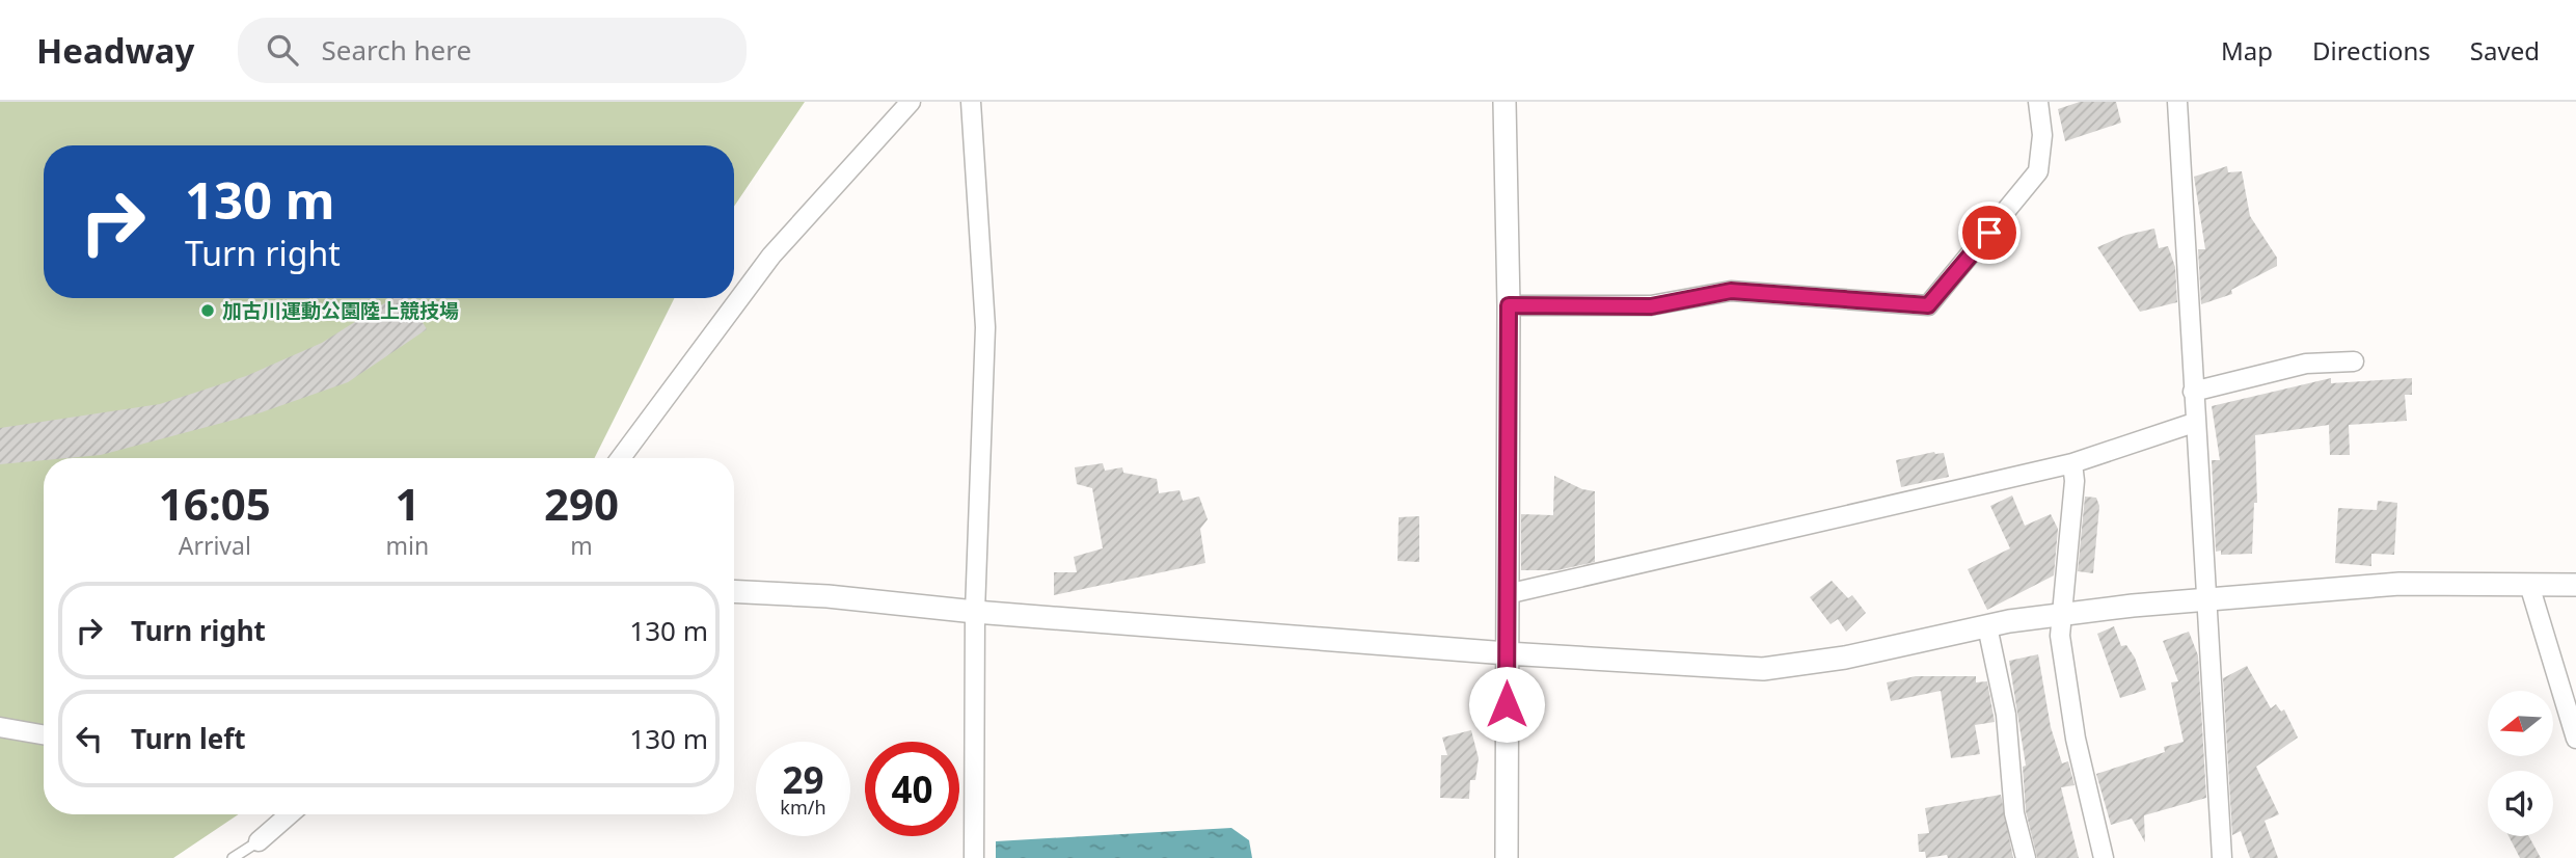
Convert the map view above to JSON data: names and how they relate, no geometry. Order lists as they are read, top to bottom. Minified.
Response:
{"places":["加古川運動公園陸上競技場"],"north":"left","page":{"header":"Headway","search":"Search here","nav":["Map","Directions","Saved"],"turn":["130 m","Turn right"],"eta":["16:05","Arrival","1","min","290","m"],"list":[{"name":"Turn right","value":"130 m"},{"name":"Turn left","value":"130 m"}],"speed":"29 km/h","limit":"40"}}
